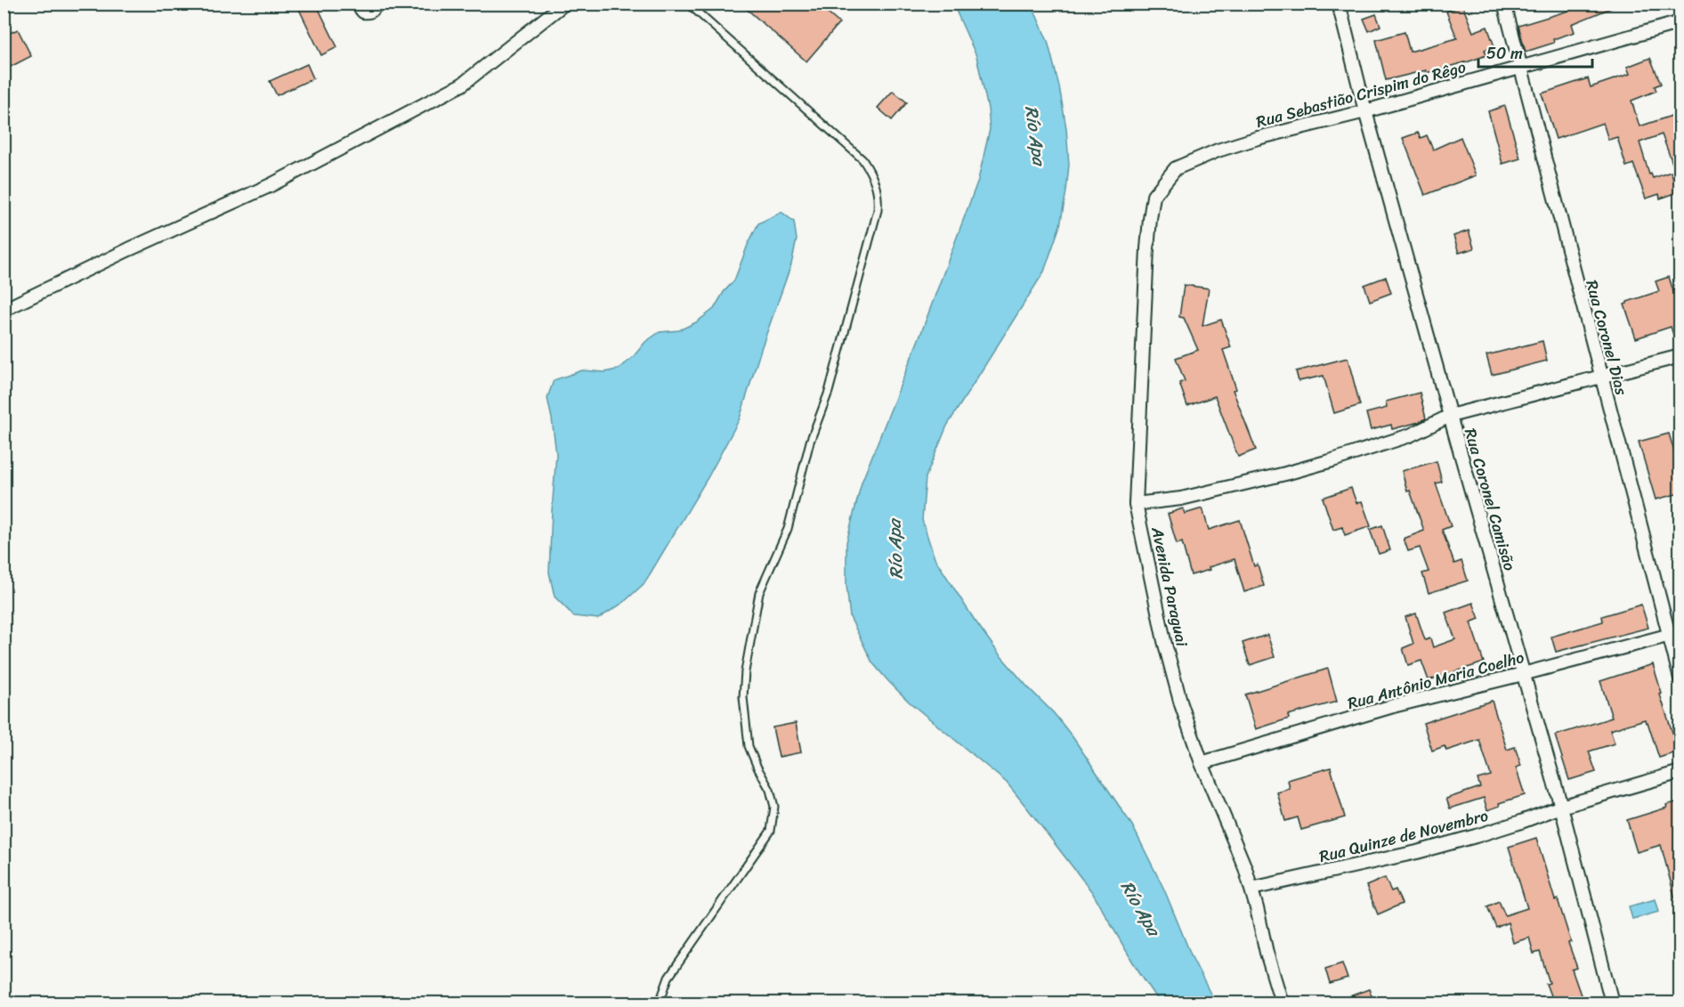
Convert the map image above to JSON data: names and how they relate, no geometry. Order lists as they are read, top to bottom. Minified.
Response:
{"streets":{"street":["Rua Sebastião Crispim do Rêgo","Rua Coronel Dias","Rua Coronel Camisão","Avenida Paraguai","Rua Antônio Maria Coelho","Rua Quinze de Novembro"]},"crossings":[["Rua Sebastião Crispim do Rêgo","Rua Coronel Dias"],["Rua Sebastião Crispim do Rêgo","Rua Coronel Camisão"],["Rua Sebastião Crispim do Rêgo","Avenida Paraguai"],["Rua Coronel Dias","Rua Antônio Maria Coelho"],["Rua Coronel Camisão","Rua Antônio Maria Coelho"],["Rua Coronel Camisão","Rua Quinze de Novembro"],["Avenida Paraguai","Rua Antônio Maria Coelho"],["Avenida Paraguai","Rua Quinze de Novembro"]],"water":["Río Apa"],"scale_bar":"50 m"}
